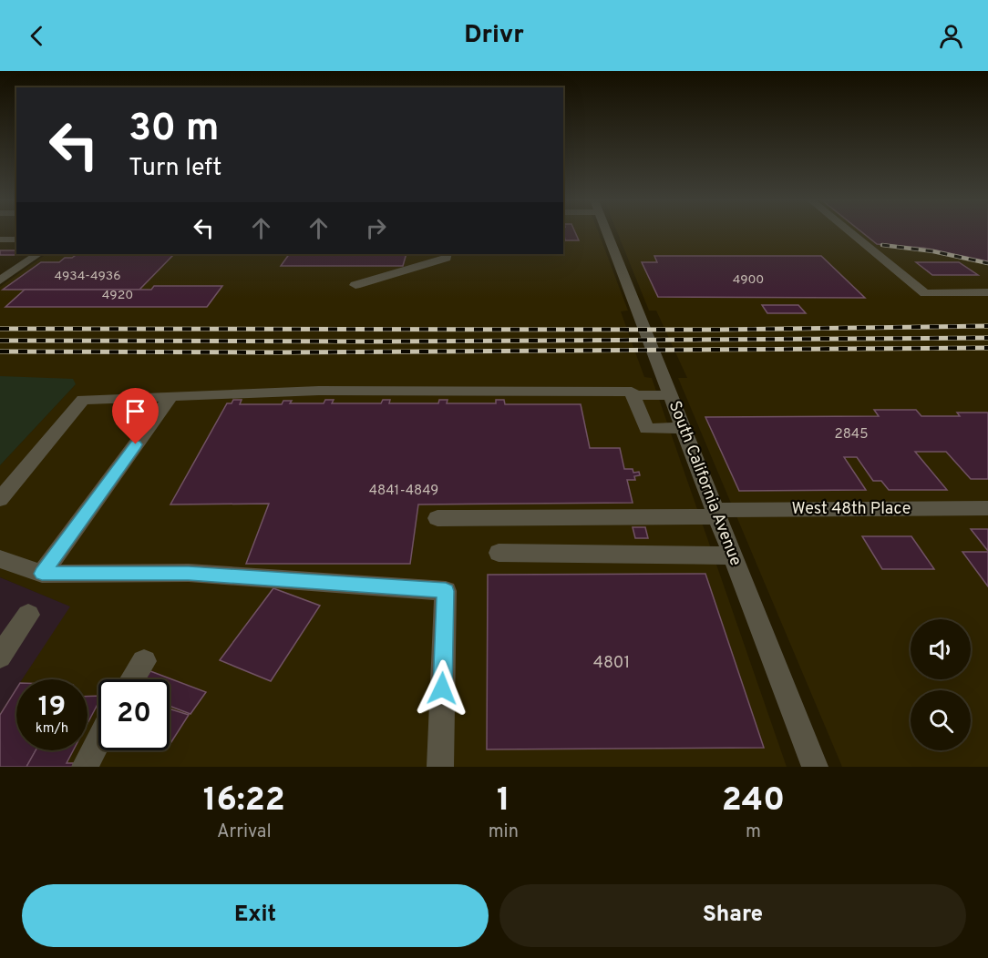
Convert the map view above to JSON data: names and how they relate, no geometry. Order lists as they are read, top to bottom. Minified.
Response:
{"streets":{"street":["South California Avenue","West 48th Place"]},"crossings":[["South California Avenue","West 48th Place"]],"house_numbers":["4934-4936","4900","4920","2845","4841-4849","4801"],"page":{"header":"Drivr","turn":["30 m","Turn left"],"speed":"19 km/h","limit":"20","eta":["16:22","Arrival","1","min","240","m"],"buttons":["Exit","Share"]}}
